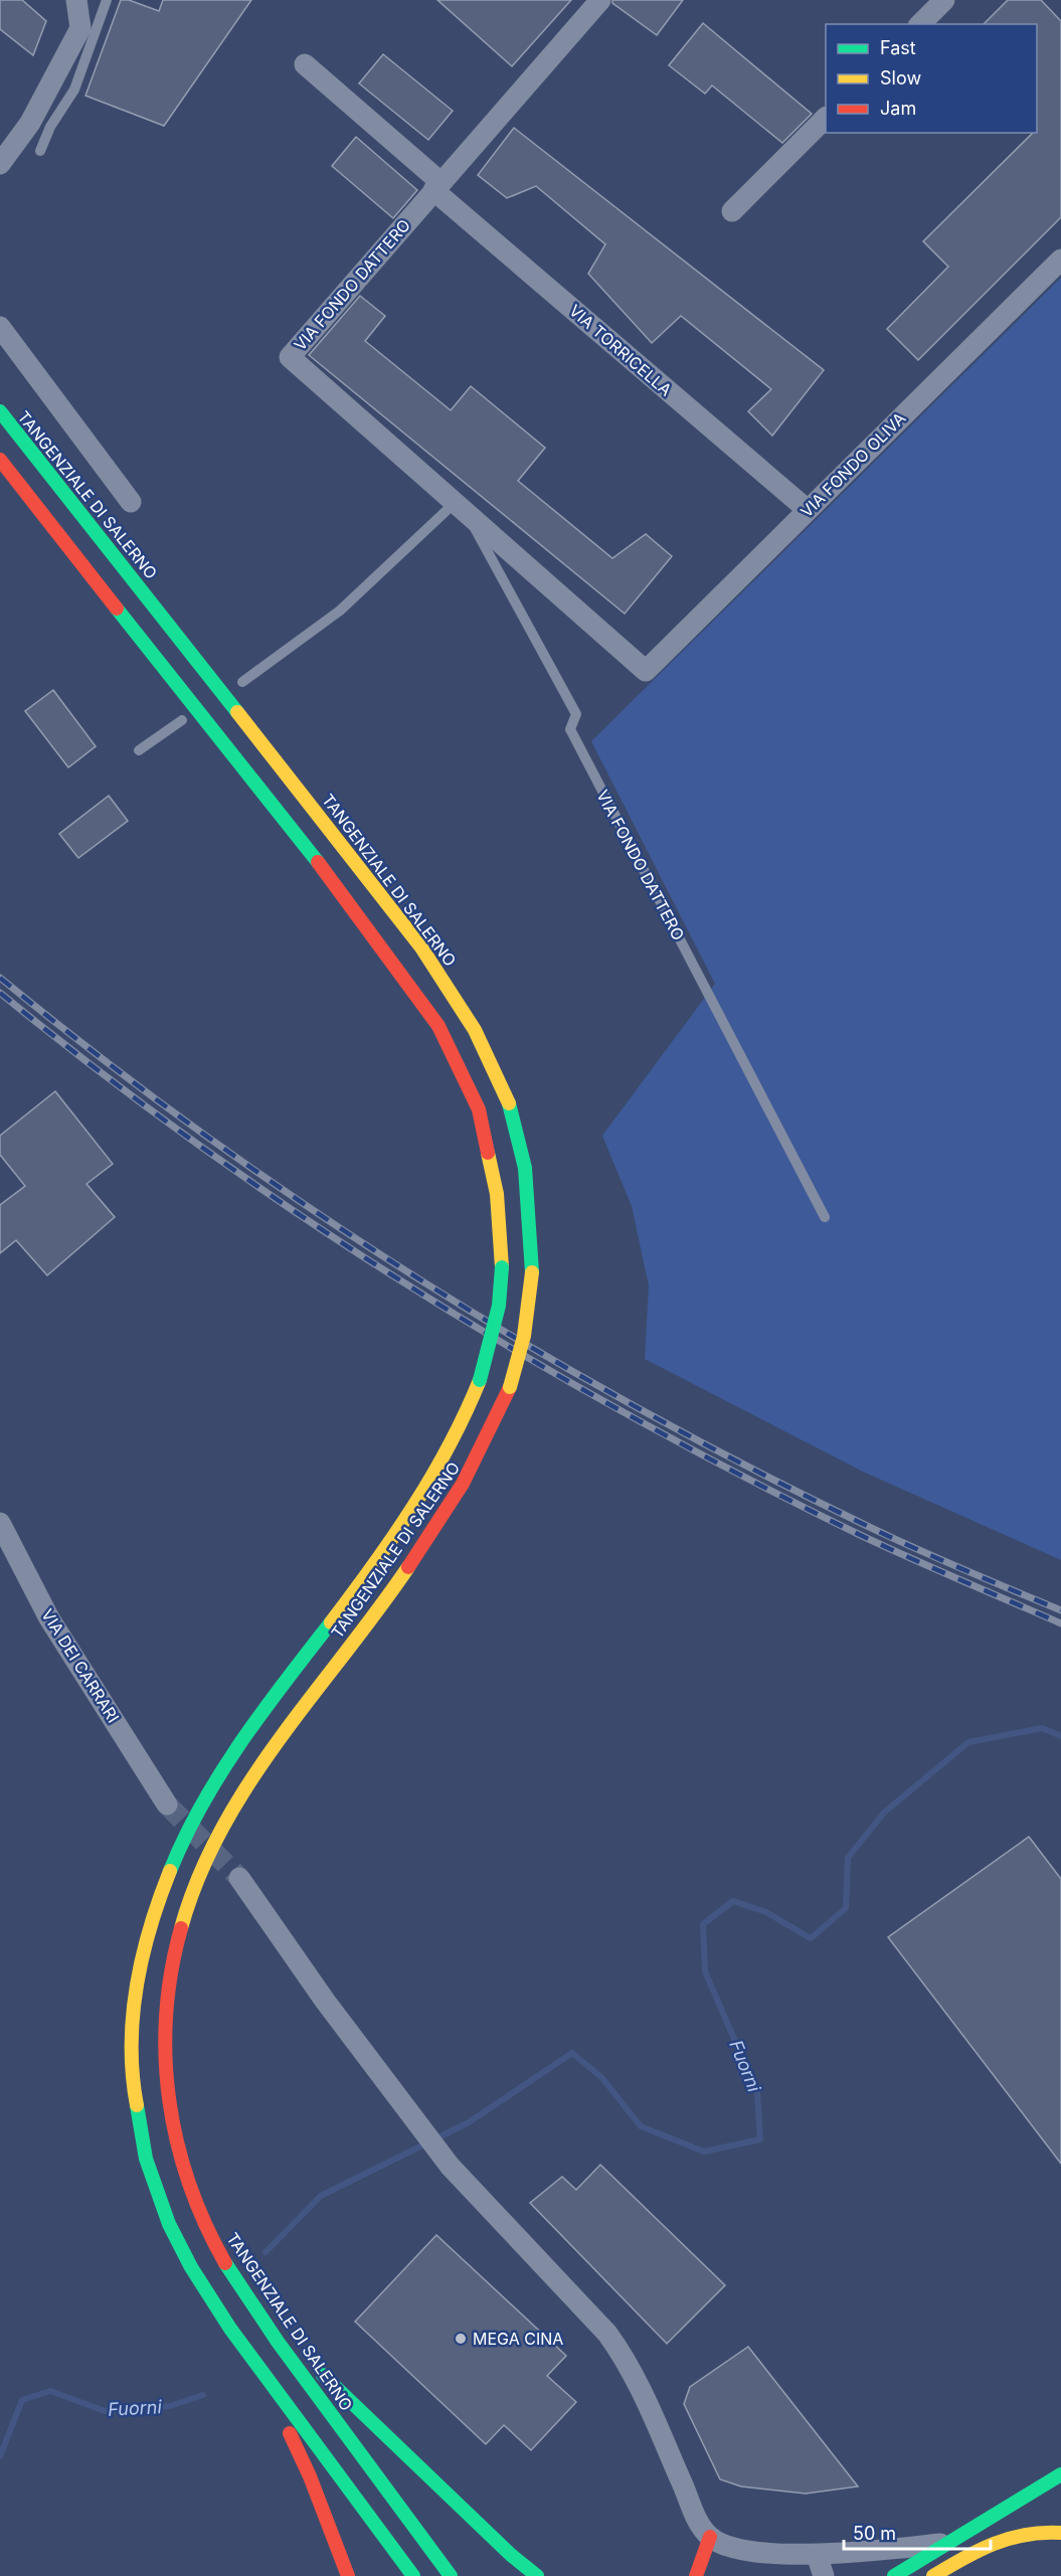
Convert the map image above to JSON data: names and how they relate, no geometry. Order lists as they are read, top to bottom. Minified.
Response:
{"streets":{"main road":["TANGENZIALE DI SALERNO"],"street":["VIA FONDO DATTERO","VIA TORRICELLA","VIA FONDO OLIVA","VIA DEI CARRARI"]},"crossings":[["VIA FONDO DATTERO","VIA TORRICELLA"],["VIA FONDO DATTERO","VIA FONDO OLIVA"],["VIA TORRICELLA","VIA FONDO OLIVA"]],"water":["Fuorni"],"places":["MEGA CINA"],"legend":["Fast","Slow","Jam"],"scale_bar":"50 m"}
